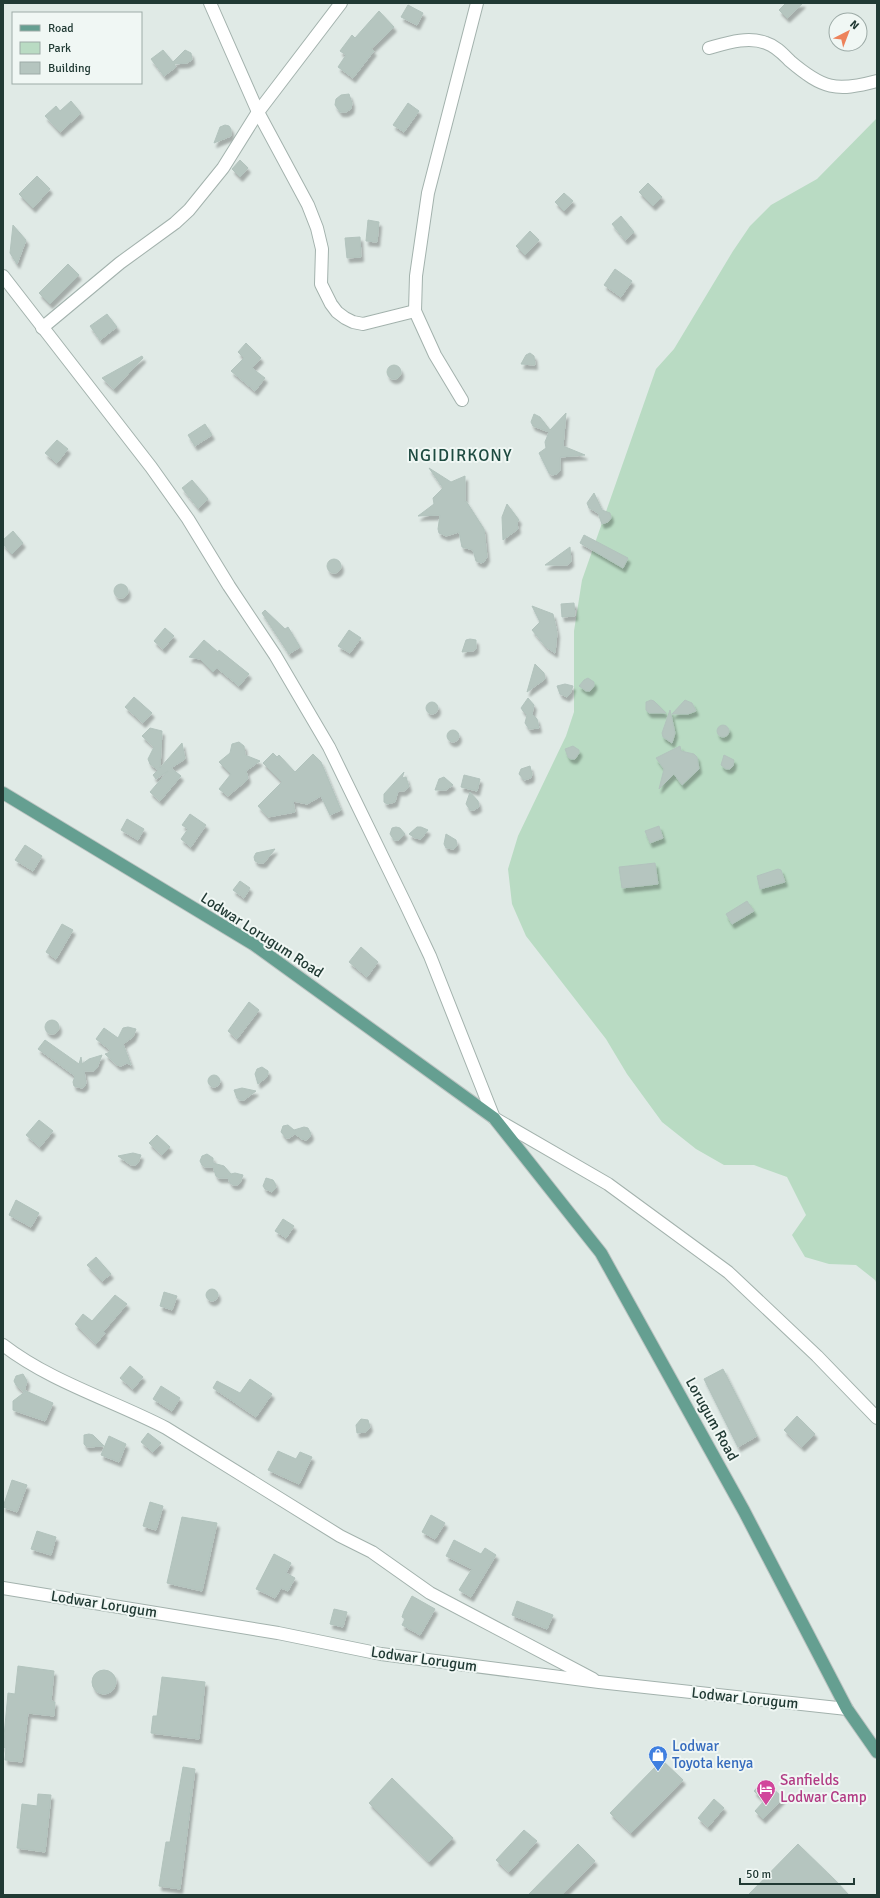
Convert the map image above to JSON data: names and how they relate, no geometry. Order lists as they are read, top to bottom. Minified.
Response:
{"streets":{"main road":["Lodwar Lorugum Road","Lorugum Road"],"street":["Lodwar Lorugum"]},"crossings":[["Lodwar Lorugum Road","Lorugum Road"],["Lorugum Road","Lodwar Lorugum"]],"districts":["NGIDIRKONY"],"places":{"shop":["Lodwar Toyota kenya"],"hotel":["Sanfields Lodwar Camp"]},"legend":["Road","Park","Building"],"scale_bar":"50 m","north":"top right"}
